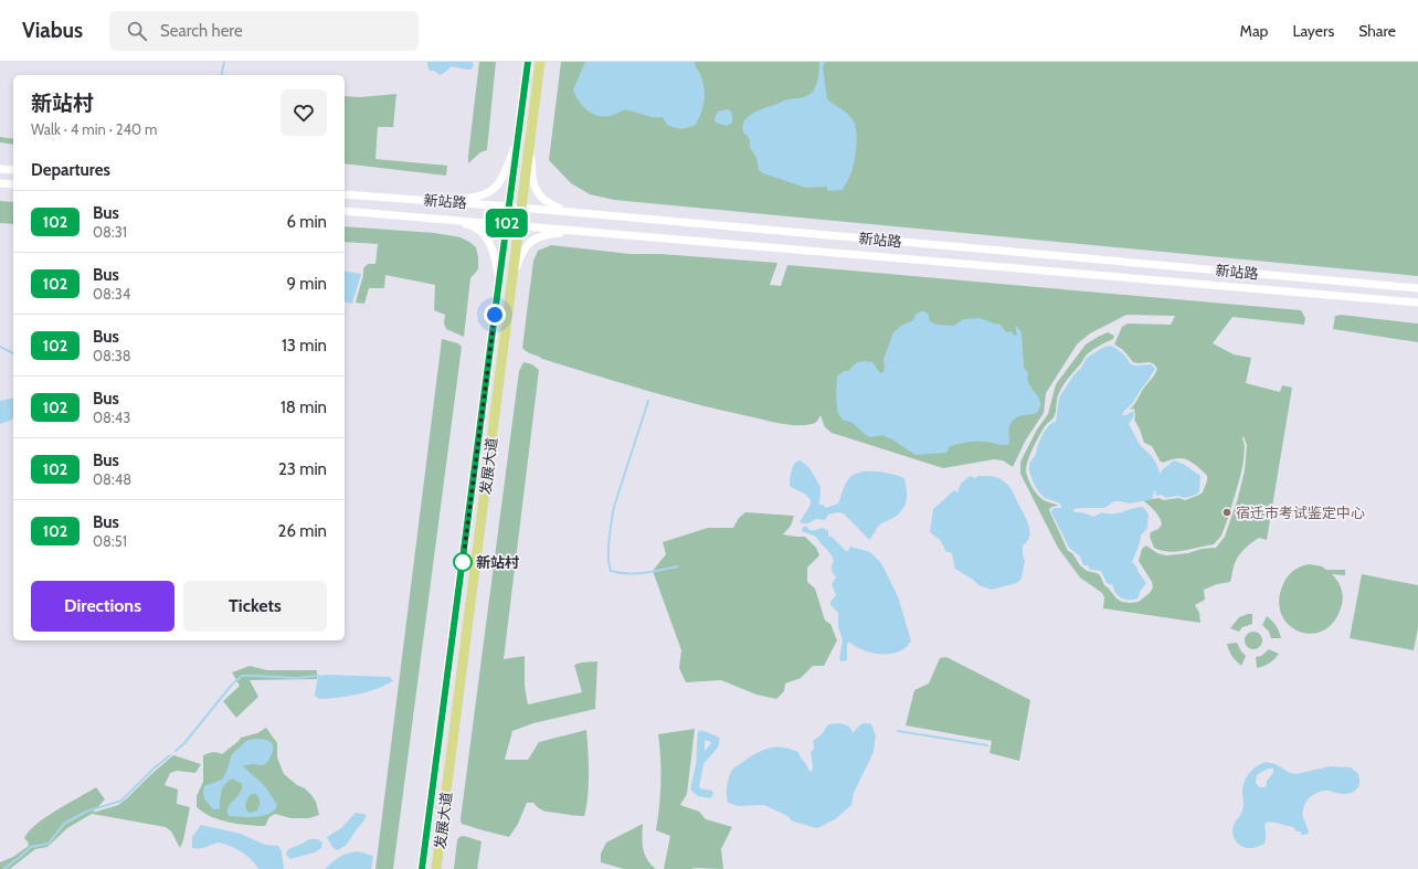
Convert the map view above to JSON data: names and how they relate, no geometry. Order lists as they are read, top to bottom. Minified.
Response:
{"streets":{"main road":["发展大道"],"street":["新站路"]},"crossings":[["新站路","发展大道"]],"places":["宿迁市考试鉴定中心","新站村"],"lines":["bus line 102"],"page":{"header":"Viabus","search":"Search here","nav":["Map","Layers","Share"],"on_map":"102","heading":[["新站村","Walk · 4 min · 240 m"],"Departures"],"list":[{"mark":"102","name":"Bus","note":"08:31","value":"6 min"},{"mark":"102","name":"Bus","note":"08:34","value":"9 min"},{"mark":"102","name":"Bus","note":"08:38","value":"13 min"},{"mark":"102","name":"Bus","note":"08:43","value":"18 min"},{"mark":"102","name":"Bus","note":"08:48","value":"23 min"},{"mark":"102","name":"Bus","note":"08:51","value":"26 min"}],"buttons":["Directions","Tickets"]}}
